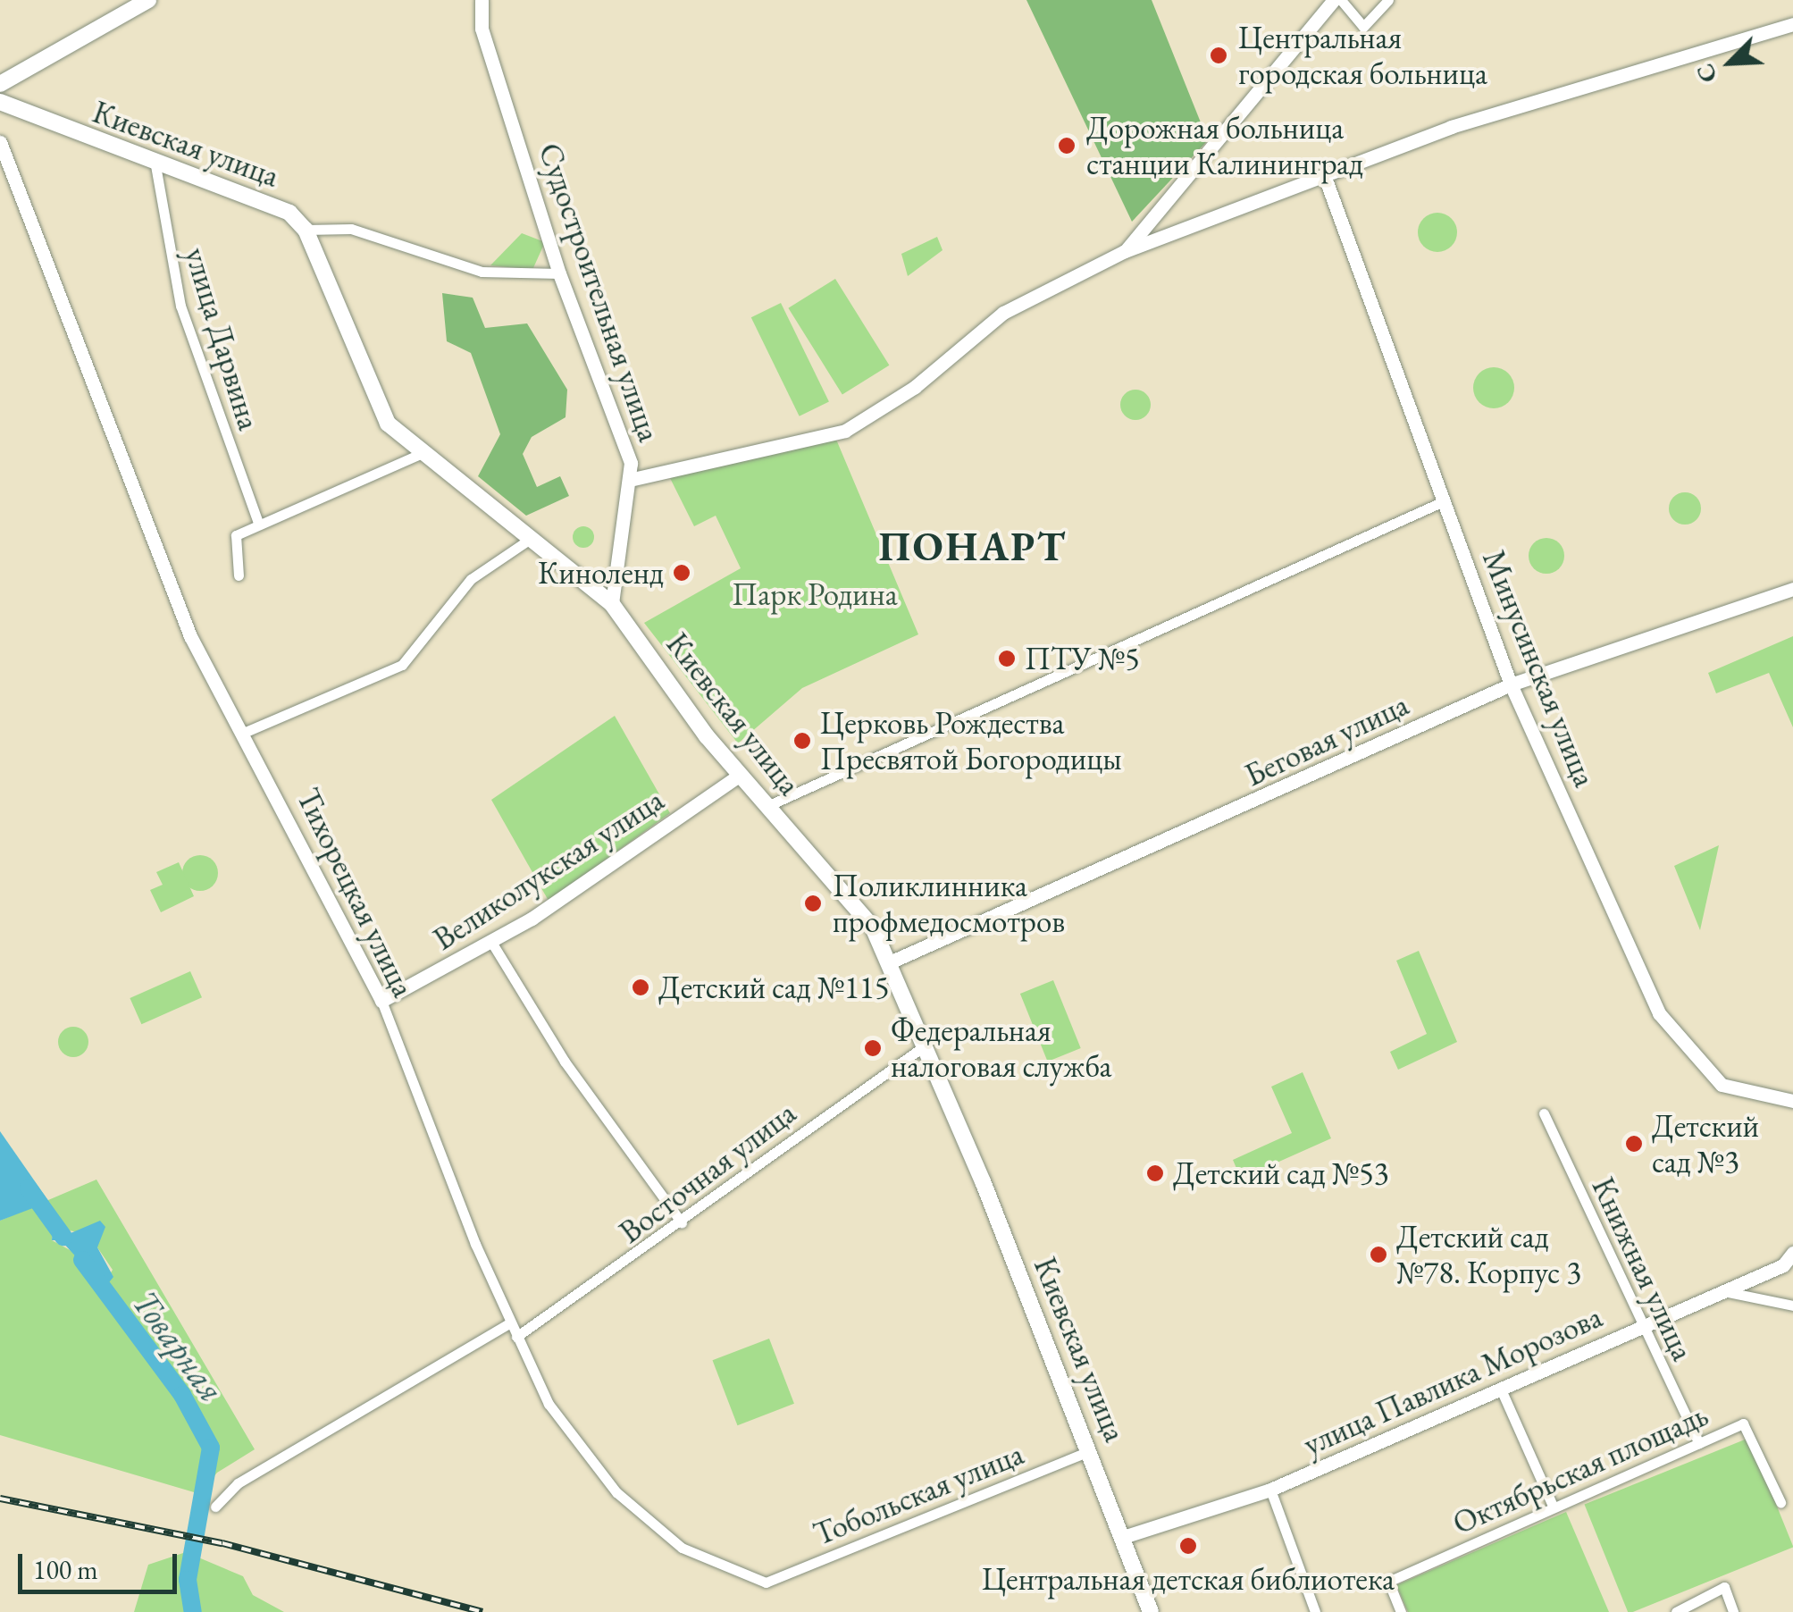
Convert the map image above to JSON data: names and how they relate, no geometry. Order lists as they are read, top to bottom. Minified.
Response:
{"streets":{"main road":["Киевская улица"],"street":["Судостроительная улица","улица Дарвина","Минусинская улица","Беговая улица","Великолукская улица","Тихорецкая улица","Восточная улица","Книжная улица","улица Павлика Морозова","Октябрьская площадь","Тобольская улица"]},"crossings":[["Киевская улица","Судостроительная улица"],["Киевская улица","улица Дарвина"],["Киевская улица","Беговая улица"],["Киевская улица","Великолукская улица"],["Киевская улица","Восточная улица"],["Киевская улица","улица Павлика Морозова"],["Киевская улица","Тобольская улица"],["Минусинская улица","Беговая улица"],["Великолукская улица","Тихорецкая улица"],["Тихорецкая улица","Восточная улица"],["Тихорецкая улица","Тобольская улица"],["Книжная улица","улица Павлика Морозова"],["Книжная улица","Октябрьская площадь"]],"districts":["ПОНАРТ"],"water":["Товарная"],"parks":["Парк Родина"],"places":["Центральная городская больница","Дорожная больница станции Калининград","Киноленд","ПТУ №5","Церковь Рождества Пресвятой Богородицы","Поликлинника профмедосмотров","Детский сад №115","Федеральная налоговая служба","Детский сад №3","Детский сад №53","Детский сад №78. Корпус 3","Центральная детская библиотека"],"scale_bar":"100 m","north":"bottom left"}
